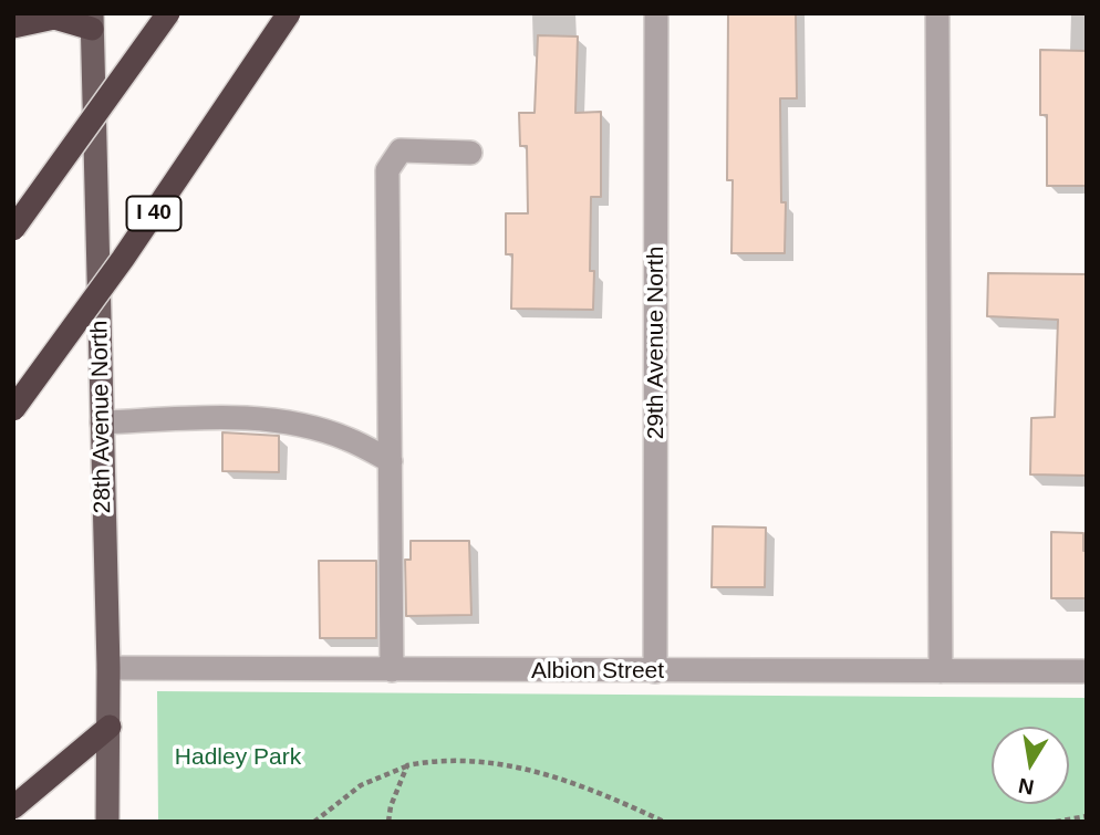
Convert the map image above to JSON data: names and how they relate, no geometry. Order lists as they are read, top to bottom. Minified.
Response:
{"streets":{"highway":["I 40"],"main road":["28th Avenue North"],"street":["29th Avenue North","Albion Street"]},"crossings":[["29th Avenue North","Albion Street"],["28th Avenue North","Albion Street"]],"parks":["Hadley Park"],"north":"bottom"}
